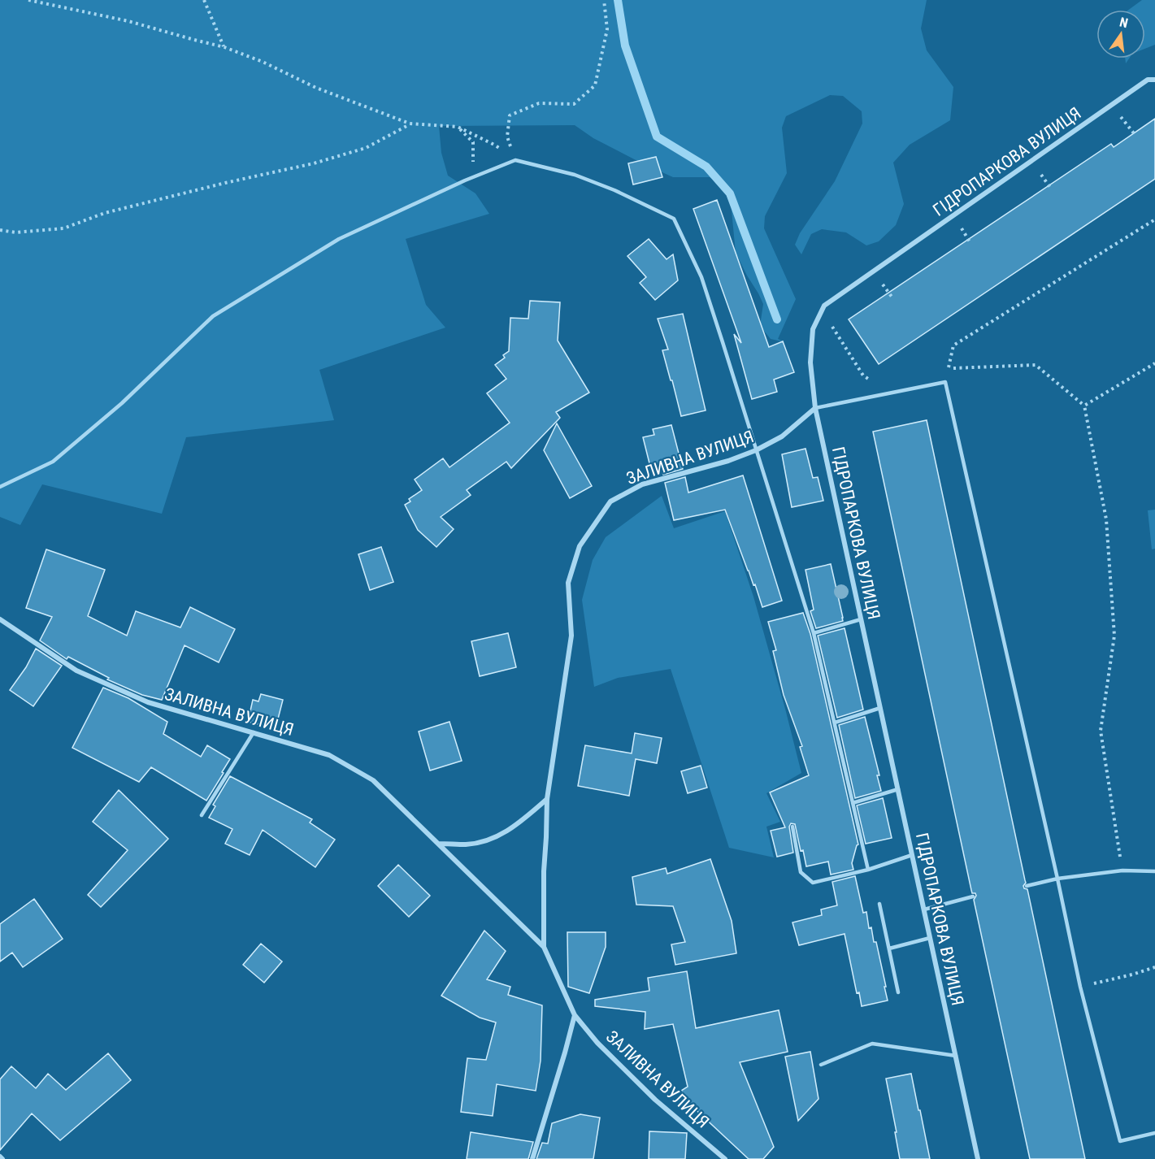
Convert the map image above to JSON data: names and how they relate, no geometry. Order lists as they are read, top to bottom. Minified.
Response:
{"streets":{"street":["ГІДРОПАРКОВА ВУЛИЦЯ","ЗАЛИВНА ВУЛИЦЯ"]},"crossings":[["ГІДРОПАРКОВА ВУЛИЦЯ","ЗАЛИВНА ВУЛИЦЯ"]],"north":"top"}
